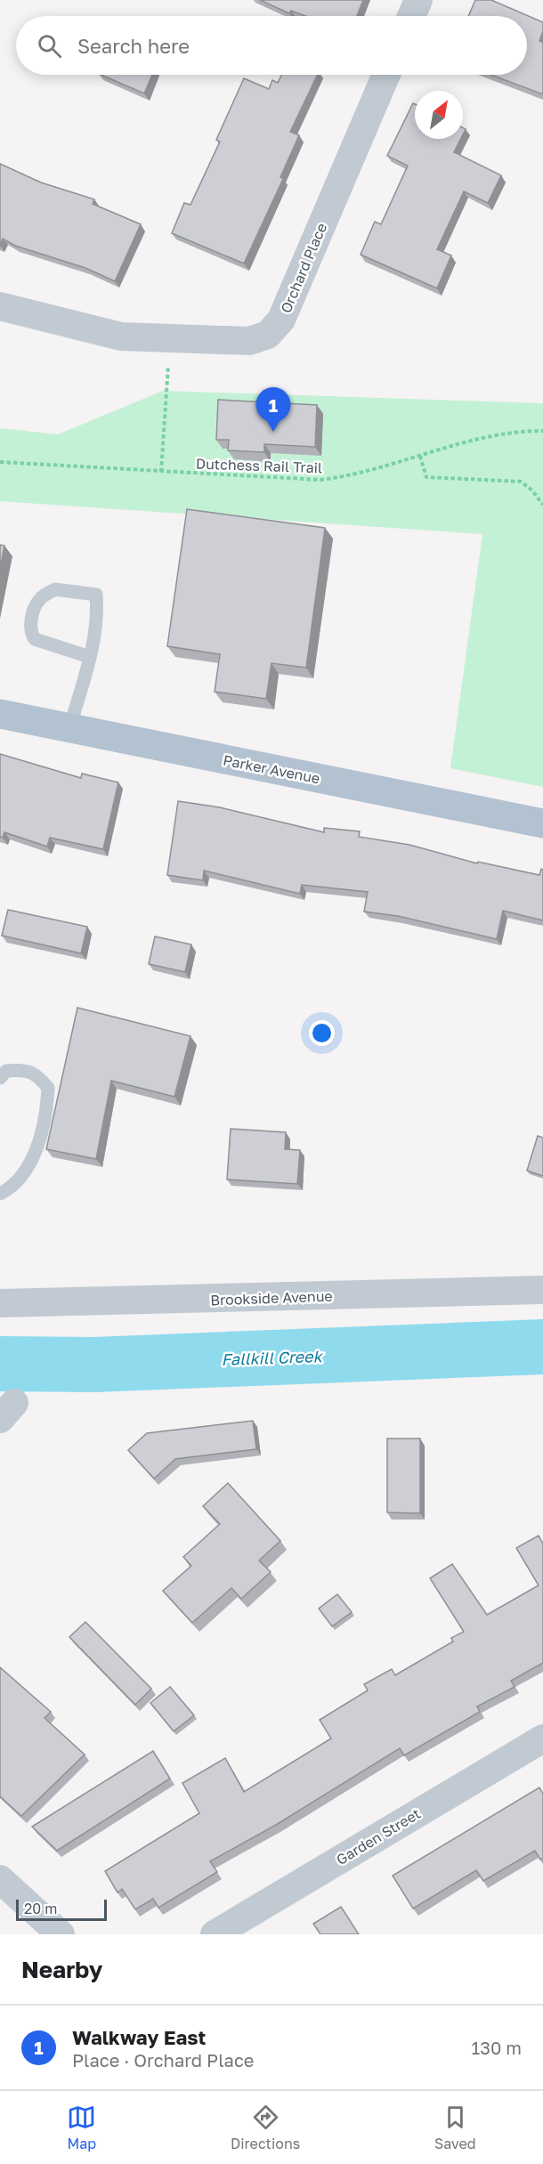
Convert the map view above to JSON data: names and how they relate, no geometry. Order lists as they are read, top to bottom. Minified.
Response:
{"streets":{"main road":["Parker Avenue"],"street":["Orchard Place","Brookside Avenue","Garden Street"],"path":["Dutchess Rail Trail"]},"water":["Fallkill Creek"],"scale_bar":"20 m","north":"top right","page":{"search":"Search here","pins":"1","scale":"20 m","heading":"Nearby","list":[{"mark":"1","name":"Walkway East","note":"Place · Orchard Place","value":"130 m"}],"nav":["Map","Directions","Saved"]}}
